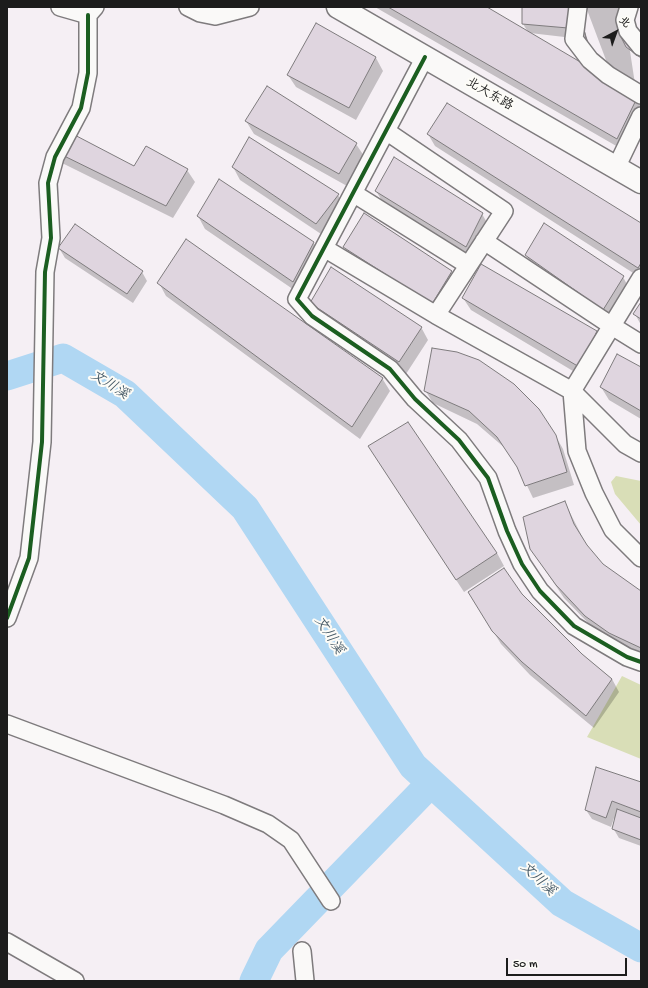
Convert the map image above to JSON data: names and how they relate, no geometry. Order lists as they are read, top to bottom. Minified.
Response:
{"streets":{"main road":["北大东路"]},"water":["文川溪"],"scale_bar":"50 m","north":"top right"}
